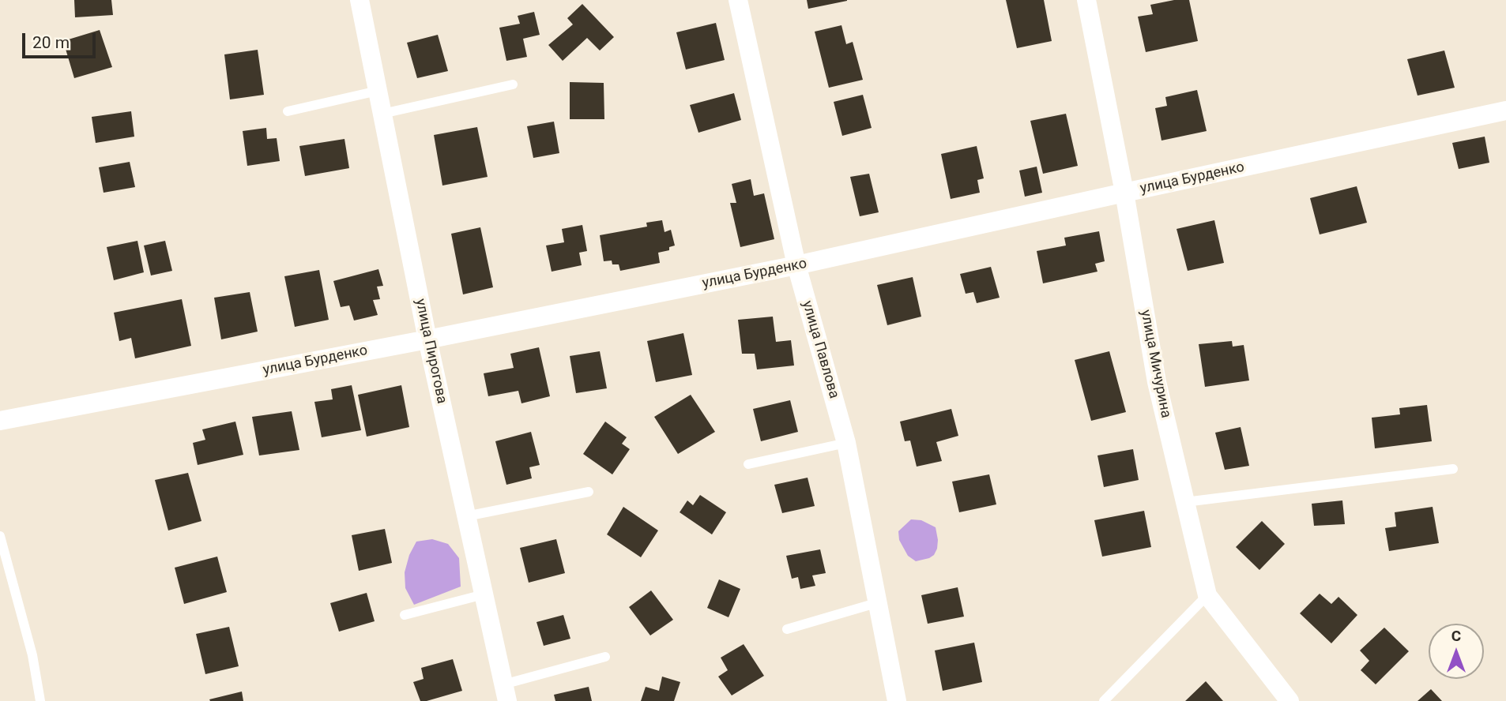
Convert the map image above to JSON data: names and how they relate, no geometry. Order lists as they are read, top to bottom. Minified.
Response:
{"streets":{"street":["улица Бурденко","улица Павлова","улица Пирогова","улица Мичурина"]},"crossings":[["улица Бурденко","улица Павлова"],["улица Бурденко","улица Пирогова"],["улица Бурденко","улица Мичурина"]],"scale_bar":"20 m","north":"top"}
